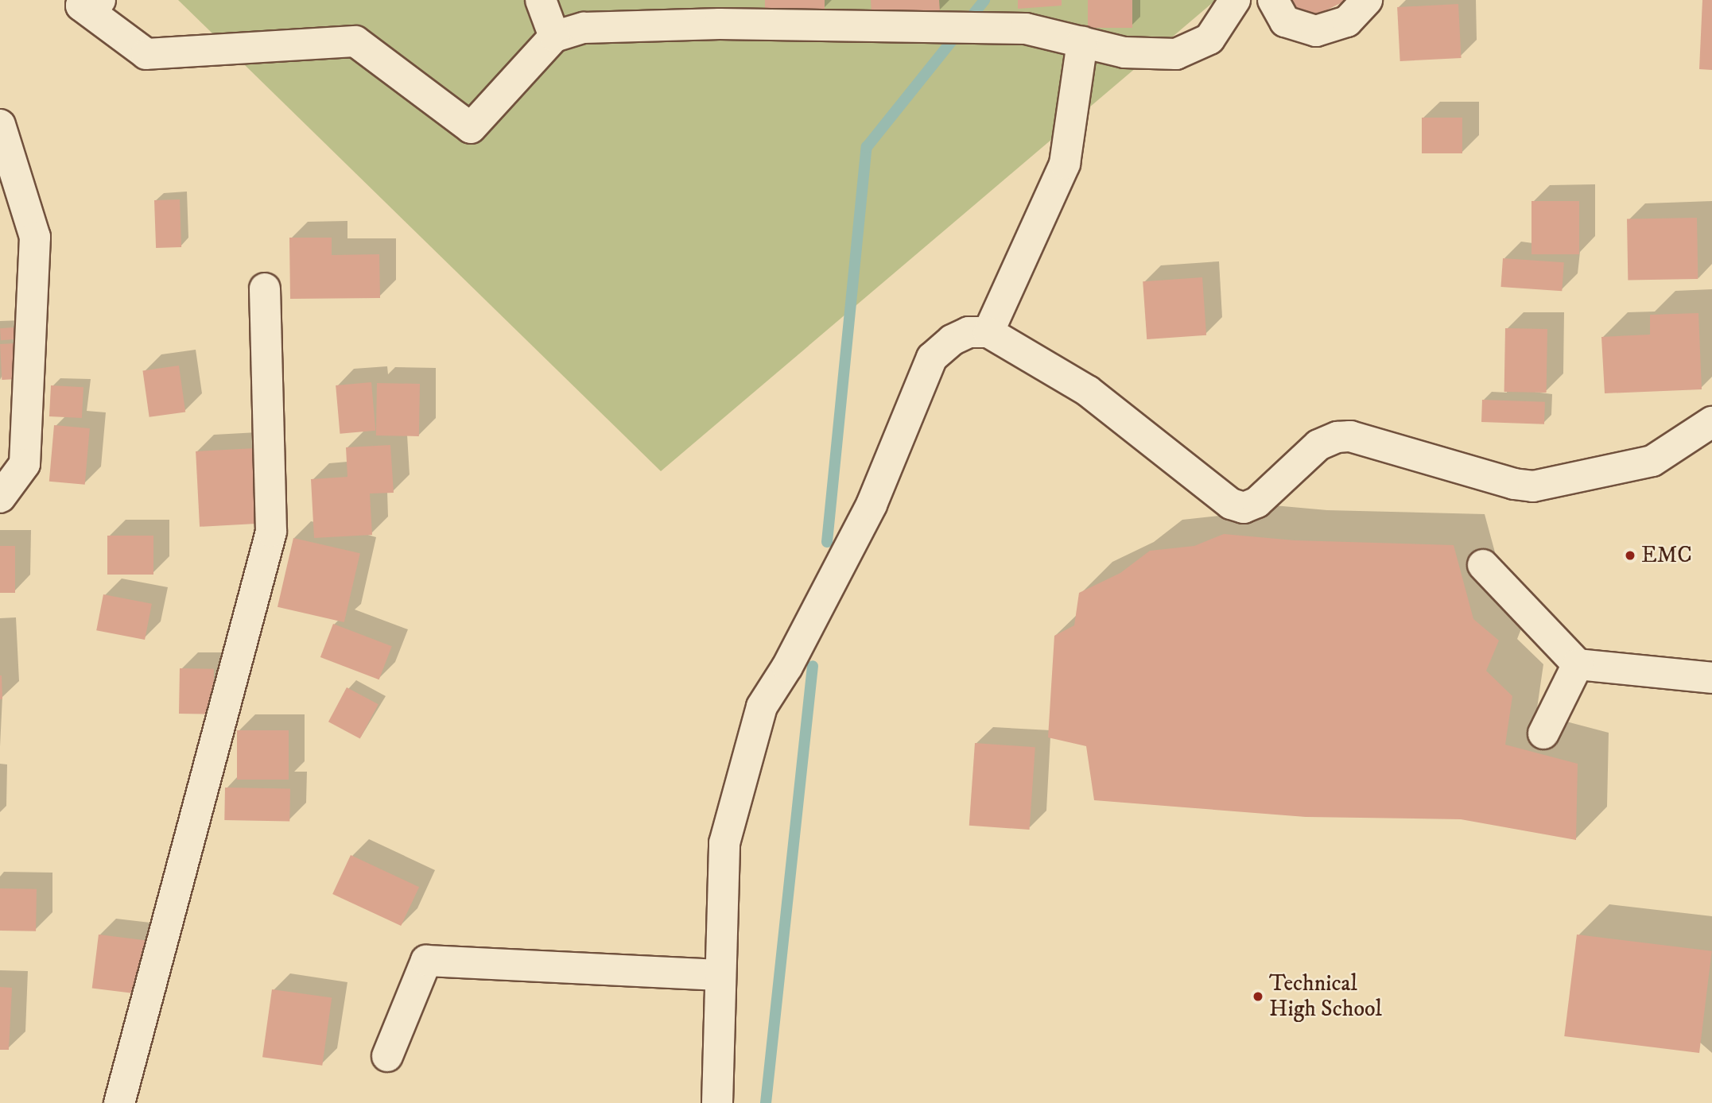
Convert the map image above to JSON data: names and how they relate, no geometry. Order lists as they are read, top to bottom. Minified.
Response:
{"places":["EMC","Technical High School"]}
